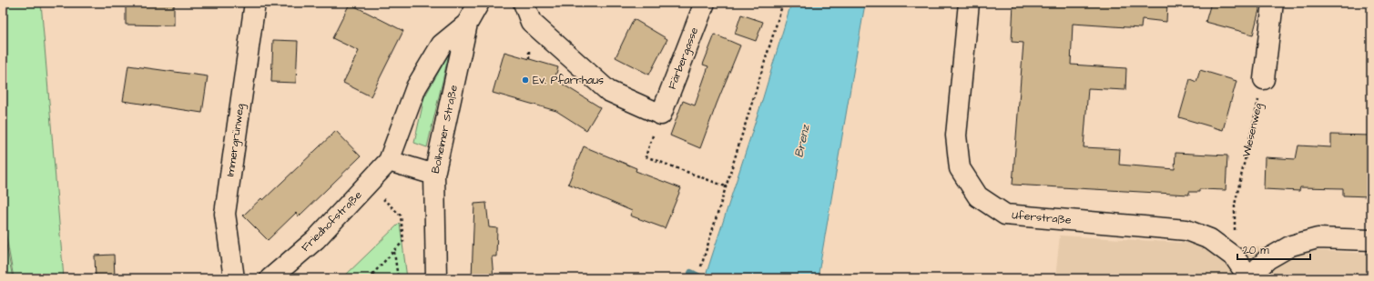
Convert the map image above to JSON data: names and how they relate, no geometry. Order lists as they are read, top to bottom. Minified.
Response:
{"streets":{"street":["Färbergasse","Bolheimer Straße","Immergrünweg","Uferstraße","Friedhofstraße"],"path":["Wiesenweg"]},"crossings":[["Bolheimer Straße","Friedhofstraße"],["Wiesenweg","Uferstraße"]],"water":["Brenz"],"places":["Ev. Pfarrhaus"],"scale_bar":"20 m"}
